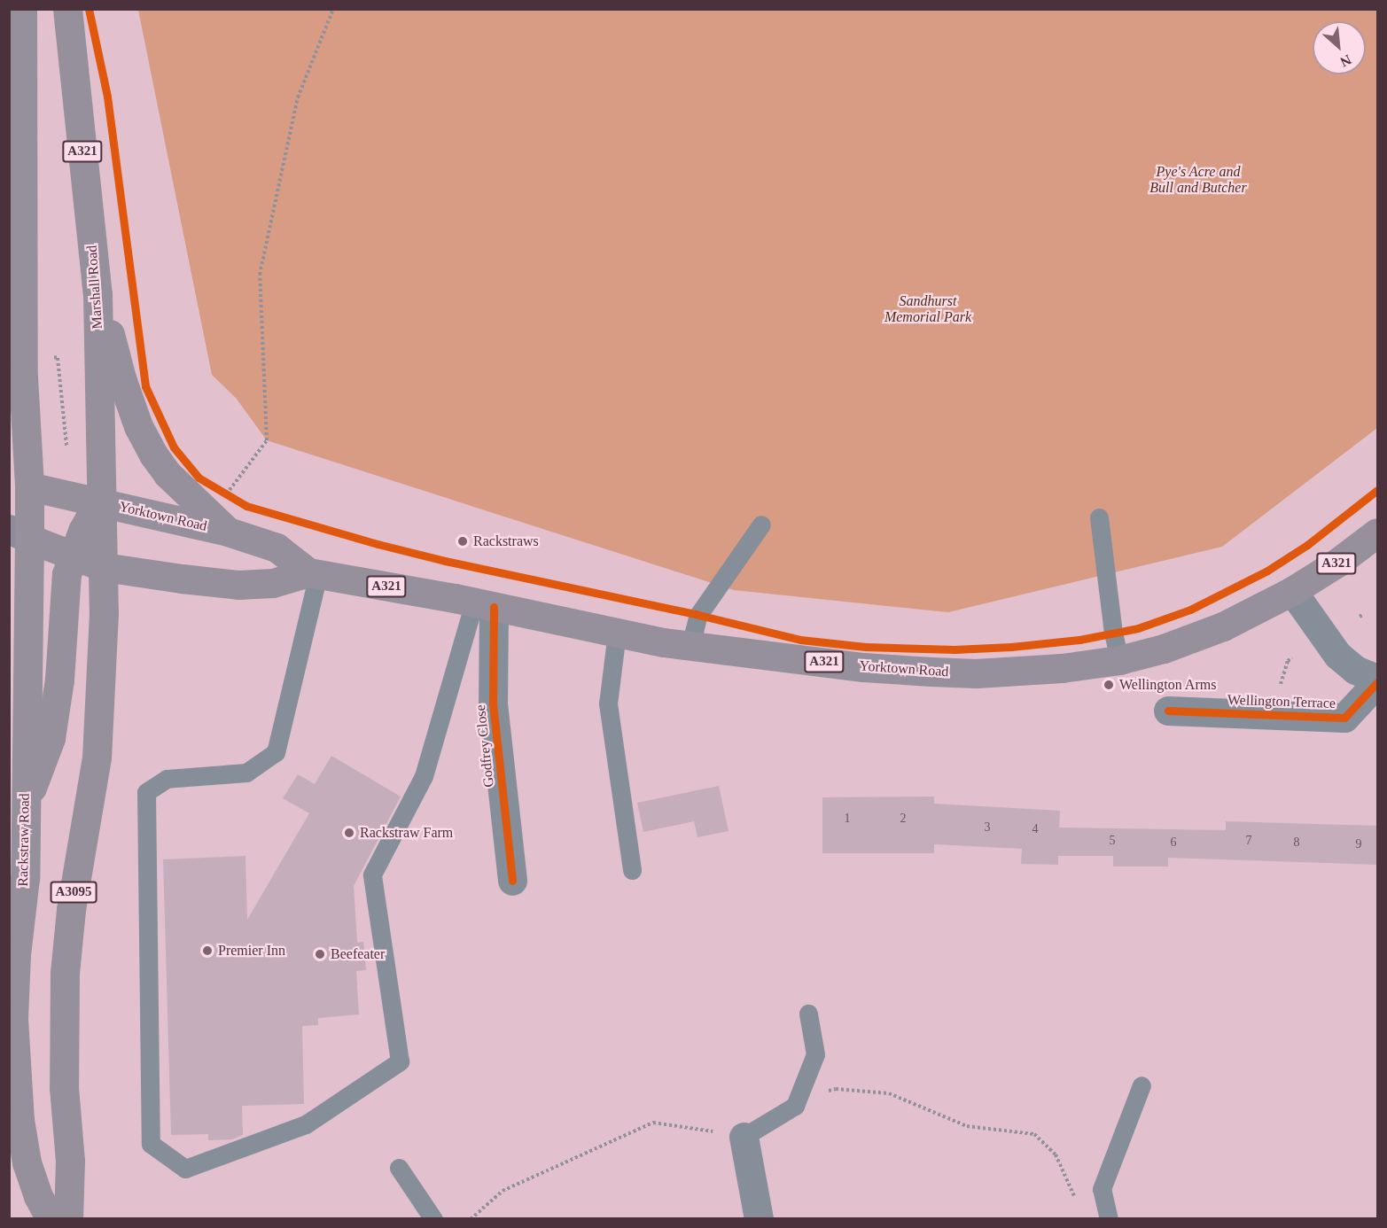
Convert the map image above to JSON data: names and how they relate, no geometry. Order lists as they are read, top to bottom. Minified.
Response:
{"streets":{"main road":["A321","Marshall Road","Yorktown Road","Rackstraw Road","A3095"],"street":["Wellington Terrace","Godfrey Close"]},"crossings":[["Marshall Road","Yorktown Road"],["Marshall Road","A3095"],["Yorktown Road","Godfrey Close"],["Yorktown Road","Rackstraw Road"],["Yorktown Road","A3095"]],"parks":["Pye's Acre and Bull and Butcher","Sandhurst Memorial Park"],"places":["Rackstraws","Wellington Arms","Rackstraw Farm","Premier Inn","Beefeater"],"house_numbers":["1","2","3","4","5","7","6","8","9"],"north":"bottom right"}
